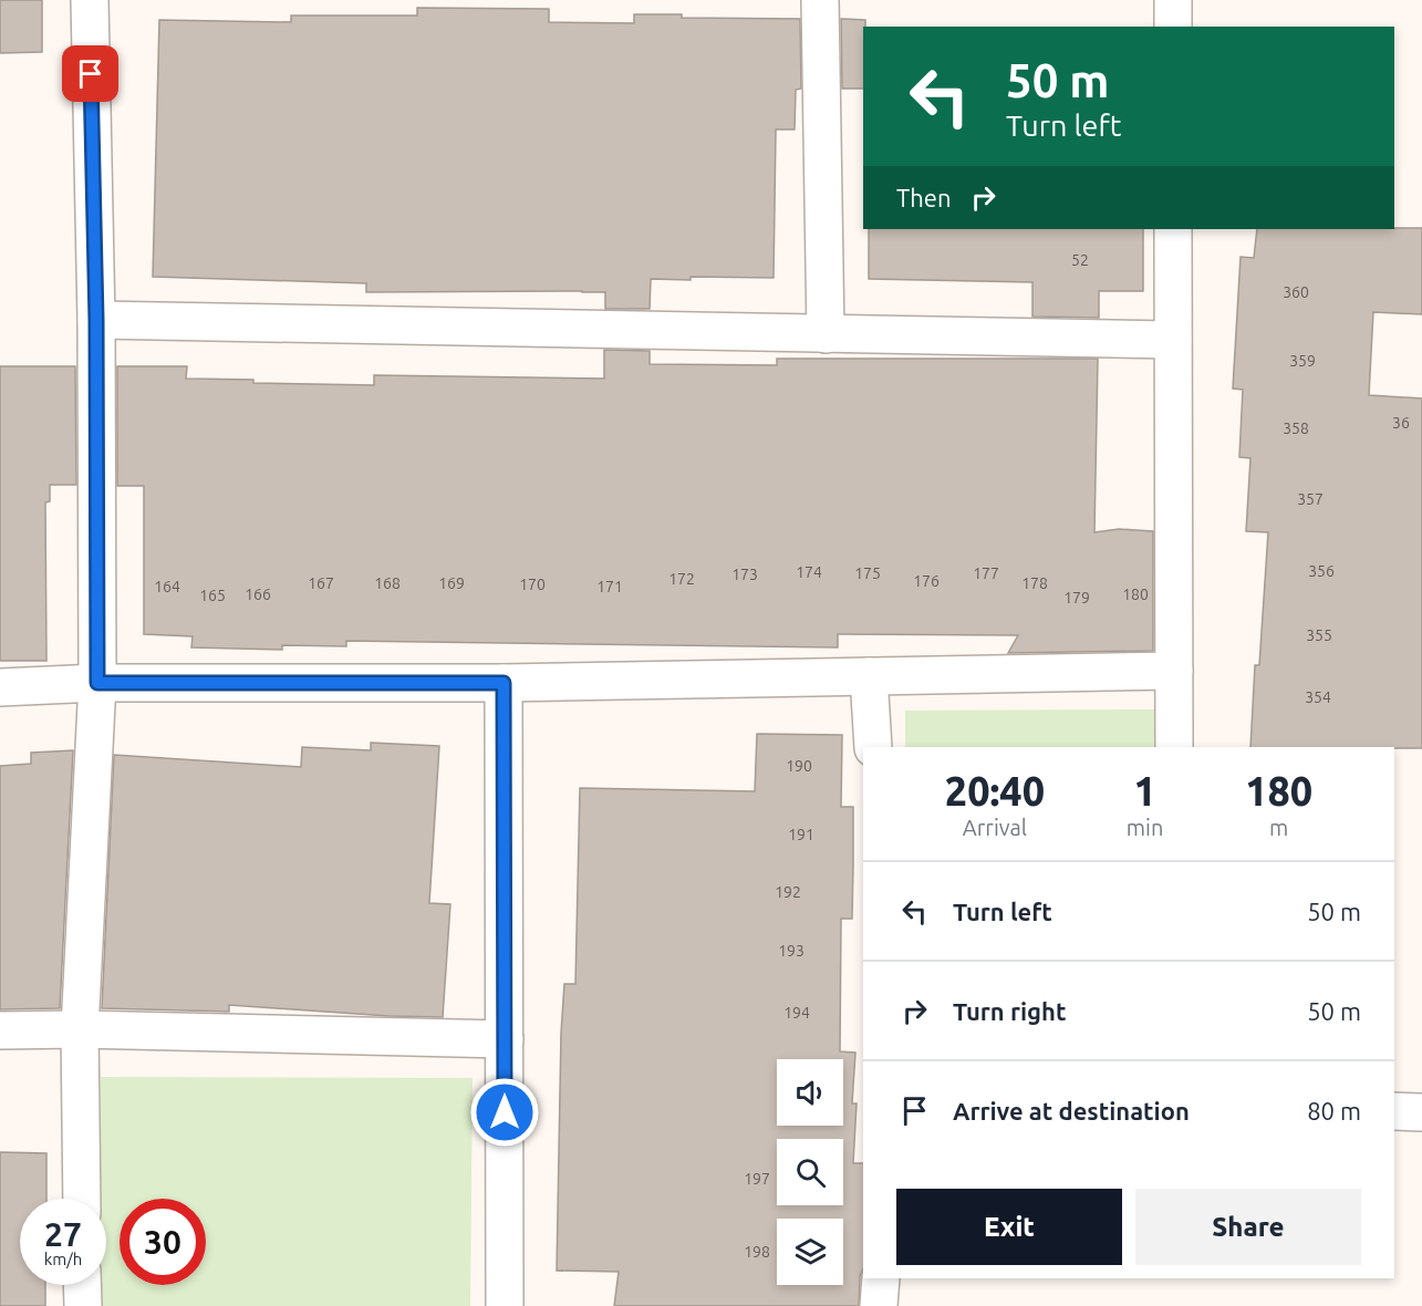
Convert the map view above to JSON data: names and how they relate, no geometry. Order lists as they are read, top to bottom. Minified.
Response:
{"house_numbers":["52","360","359","36","358","357","356","174","175","177","173","172","176","167","168","169","178","170","164","171","166","180","165","179","355","354","190","191","192","193","194","197","198"],"page":{"turn":["50 m","Turn left"],"then":"Then","eta":["20:40","Arrival","1","min","180","m"],"list":[{"name":"Turn left","value":"50 m"},{"name":"Turn right","value":"50 m"},{"name":"Arrive at destination","value":"80 m"}],"buttons":["Exit","Share"],"speed":"27 km/h","limit":"30"}}
